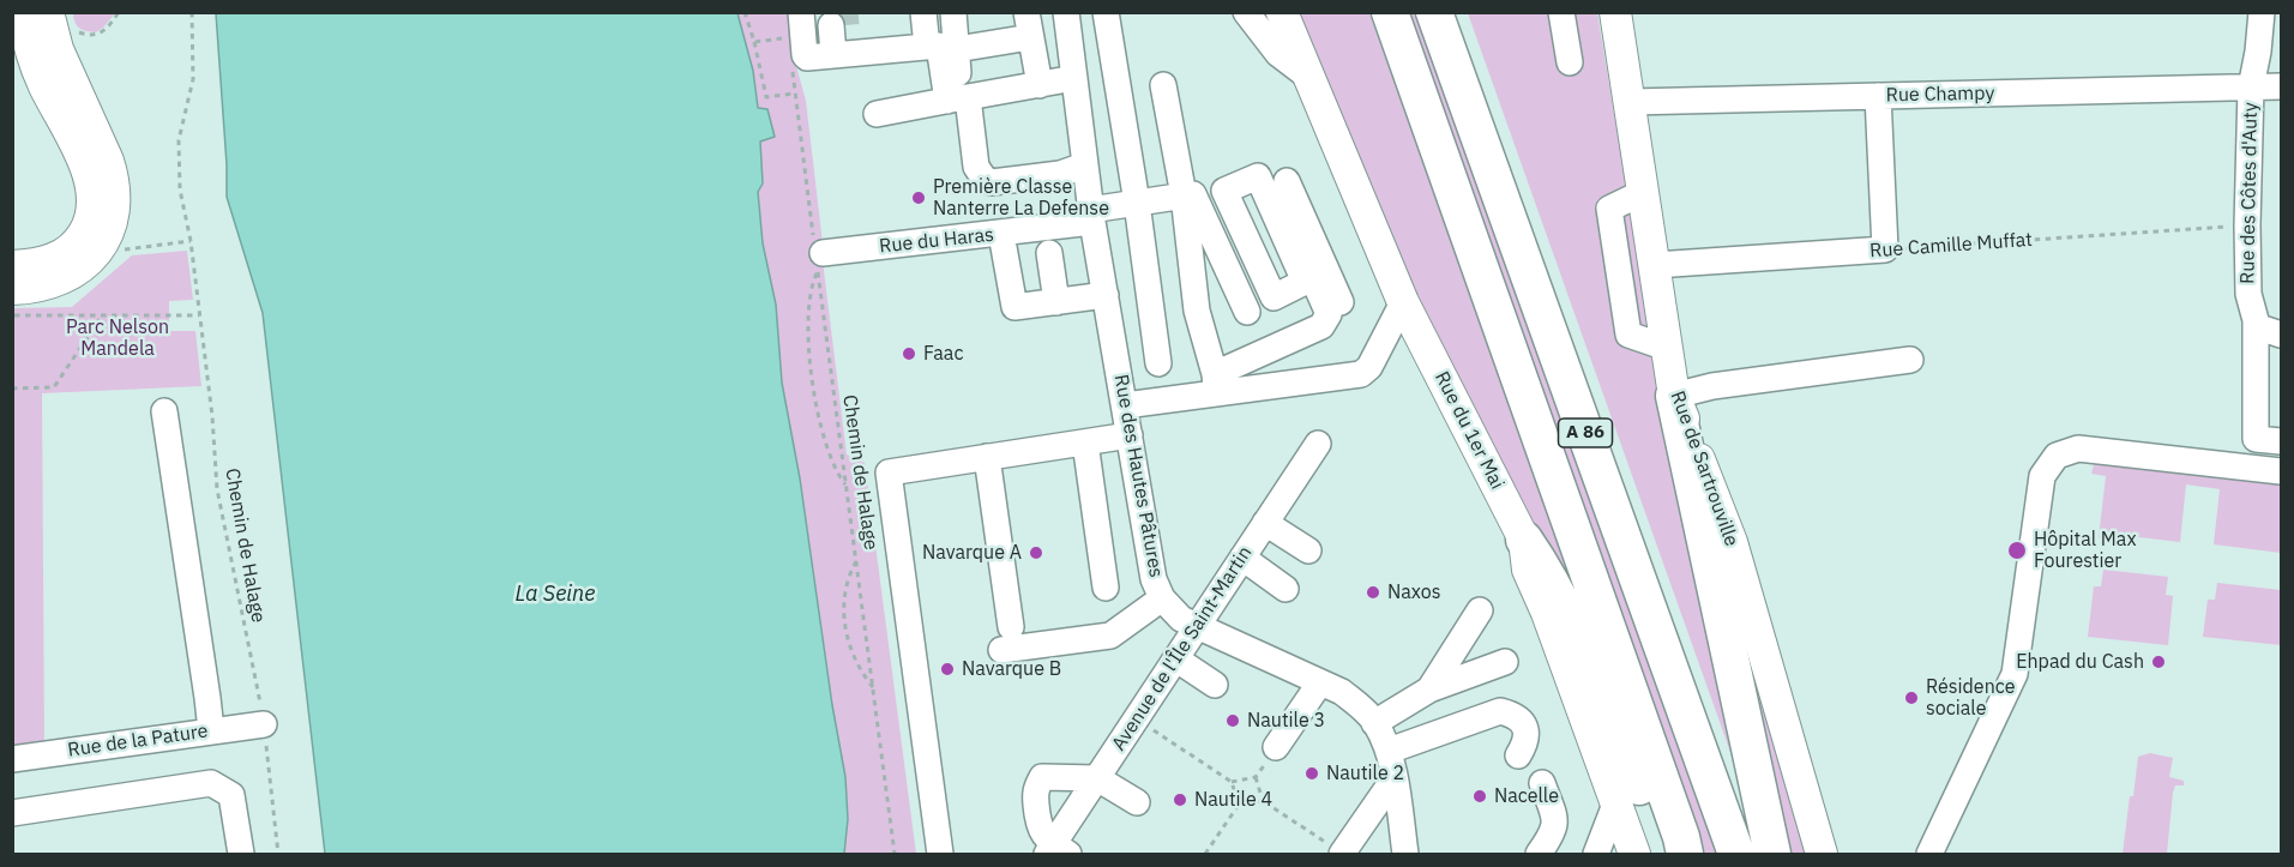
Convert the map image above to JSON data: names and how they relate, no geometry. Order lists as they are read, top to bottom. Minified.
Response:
{"streets":{"highway":["A 86"],"main road":["Rue du 1er Mai","Rue de Sartrouville"],"street":["Rue Champy","Rue des Côtes d'Auty","Rue du Haras","Rue Camille Muffat","Rue des Hautes Pâtures","Avenue de l'Île Saint-Martin","Rue de la Pature"],"path":["Chemin de Halage"]},"crossings":[["Rue Champy","Rue des Côtes d'Auty"],["Rue Champy","Rue de Sartrouville"],["Rue des Côtes d'Auty","Rue Camille Muffat"],["Rue du Haras","Chemin de Halage"],["Rue du Haras","Rue des Hautes Pâtures"],["Rue Camille Muffat","Rue de Sartrouville"],["Chemin de Halage","Rue de la Pature"],["Rue des Hautes Pâtures","Avenue de l'Île Saint-Martin"]],"water":["La Seine"],"parks":["Parc Nelson Mandela"],"places":["Première Classe Nanterre La Defense","Faac","Hôpital Max Fourestier","Navarque A","Naxos","Ehpad du Cash","Navarque B","Résidence sociale","Nautile 3","Nautile 2","Nacelle","Nautile 4"]}
